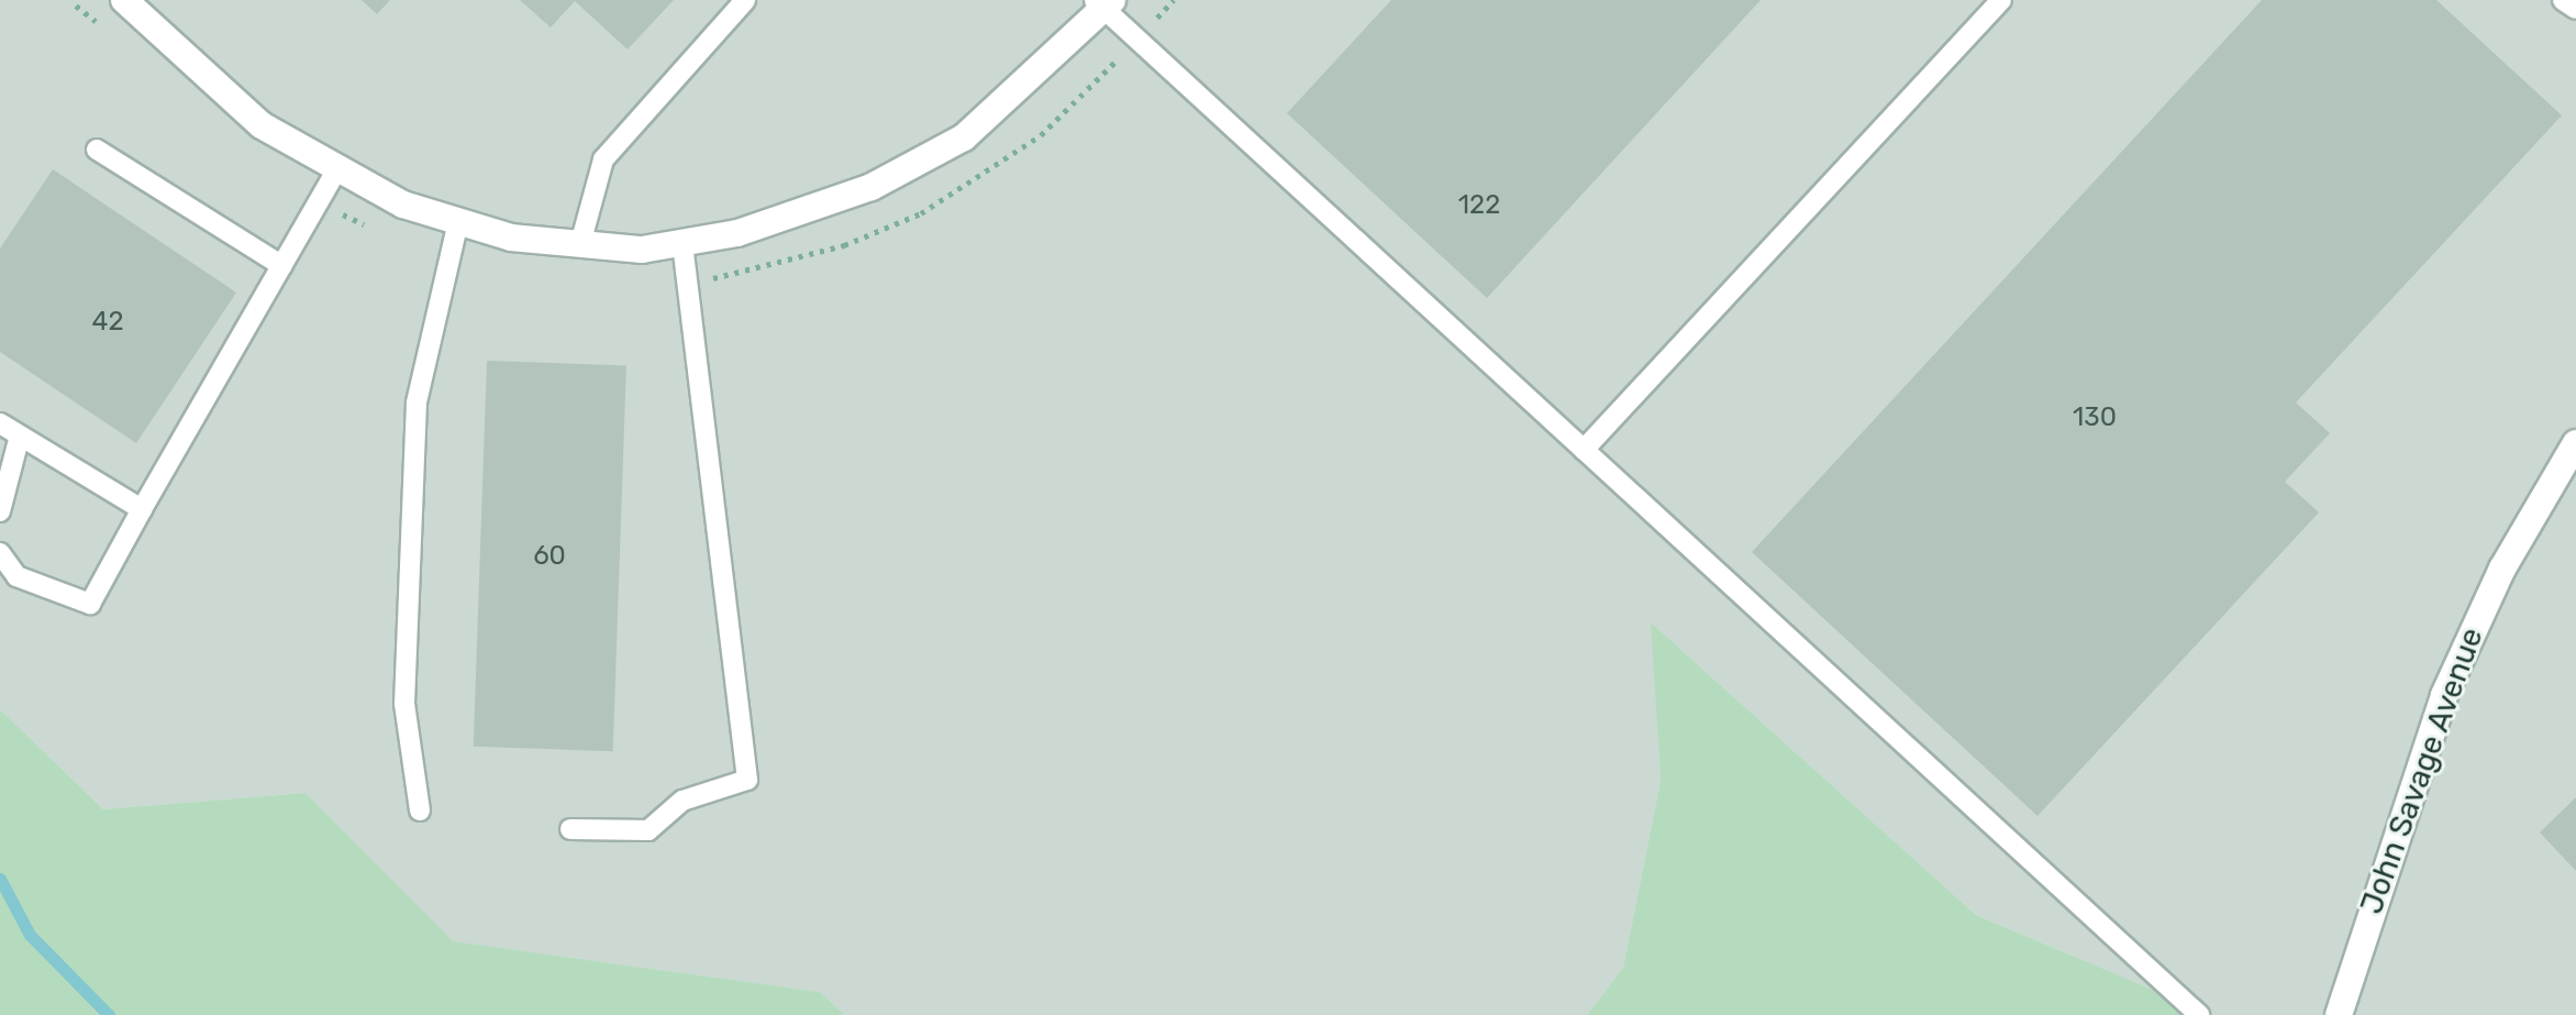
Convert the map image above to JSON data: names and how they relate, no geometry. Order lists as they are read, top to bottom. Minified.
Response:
{"streets":{"street":["John Savage Avenue"]},"house_numbers":["122","42","130","60"]}
